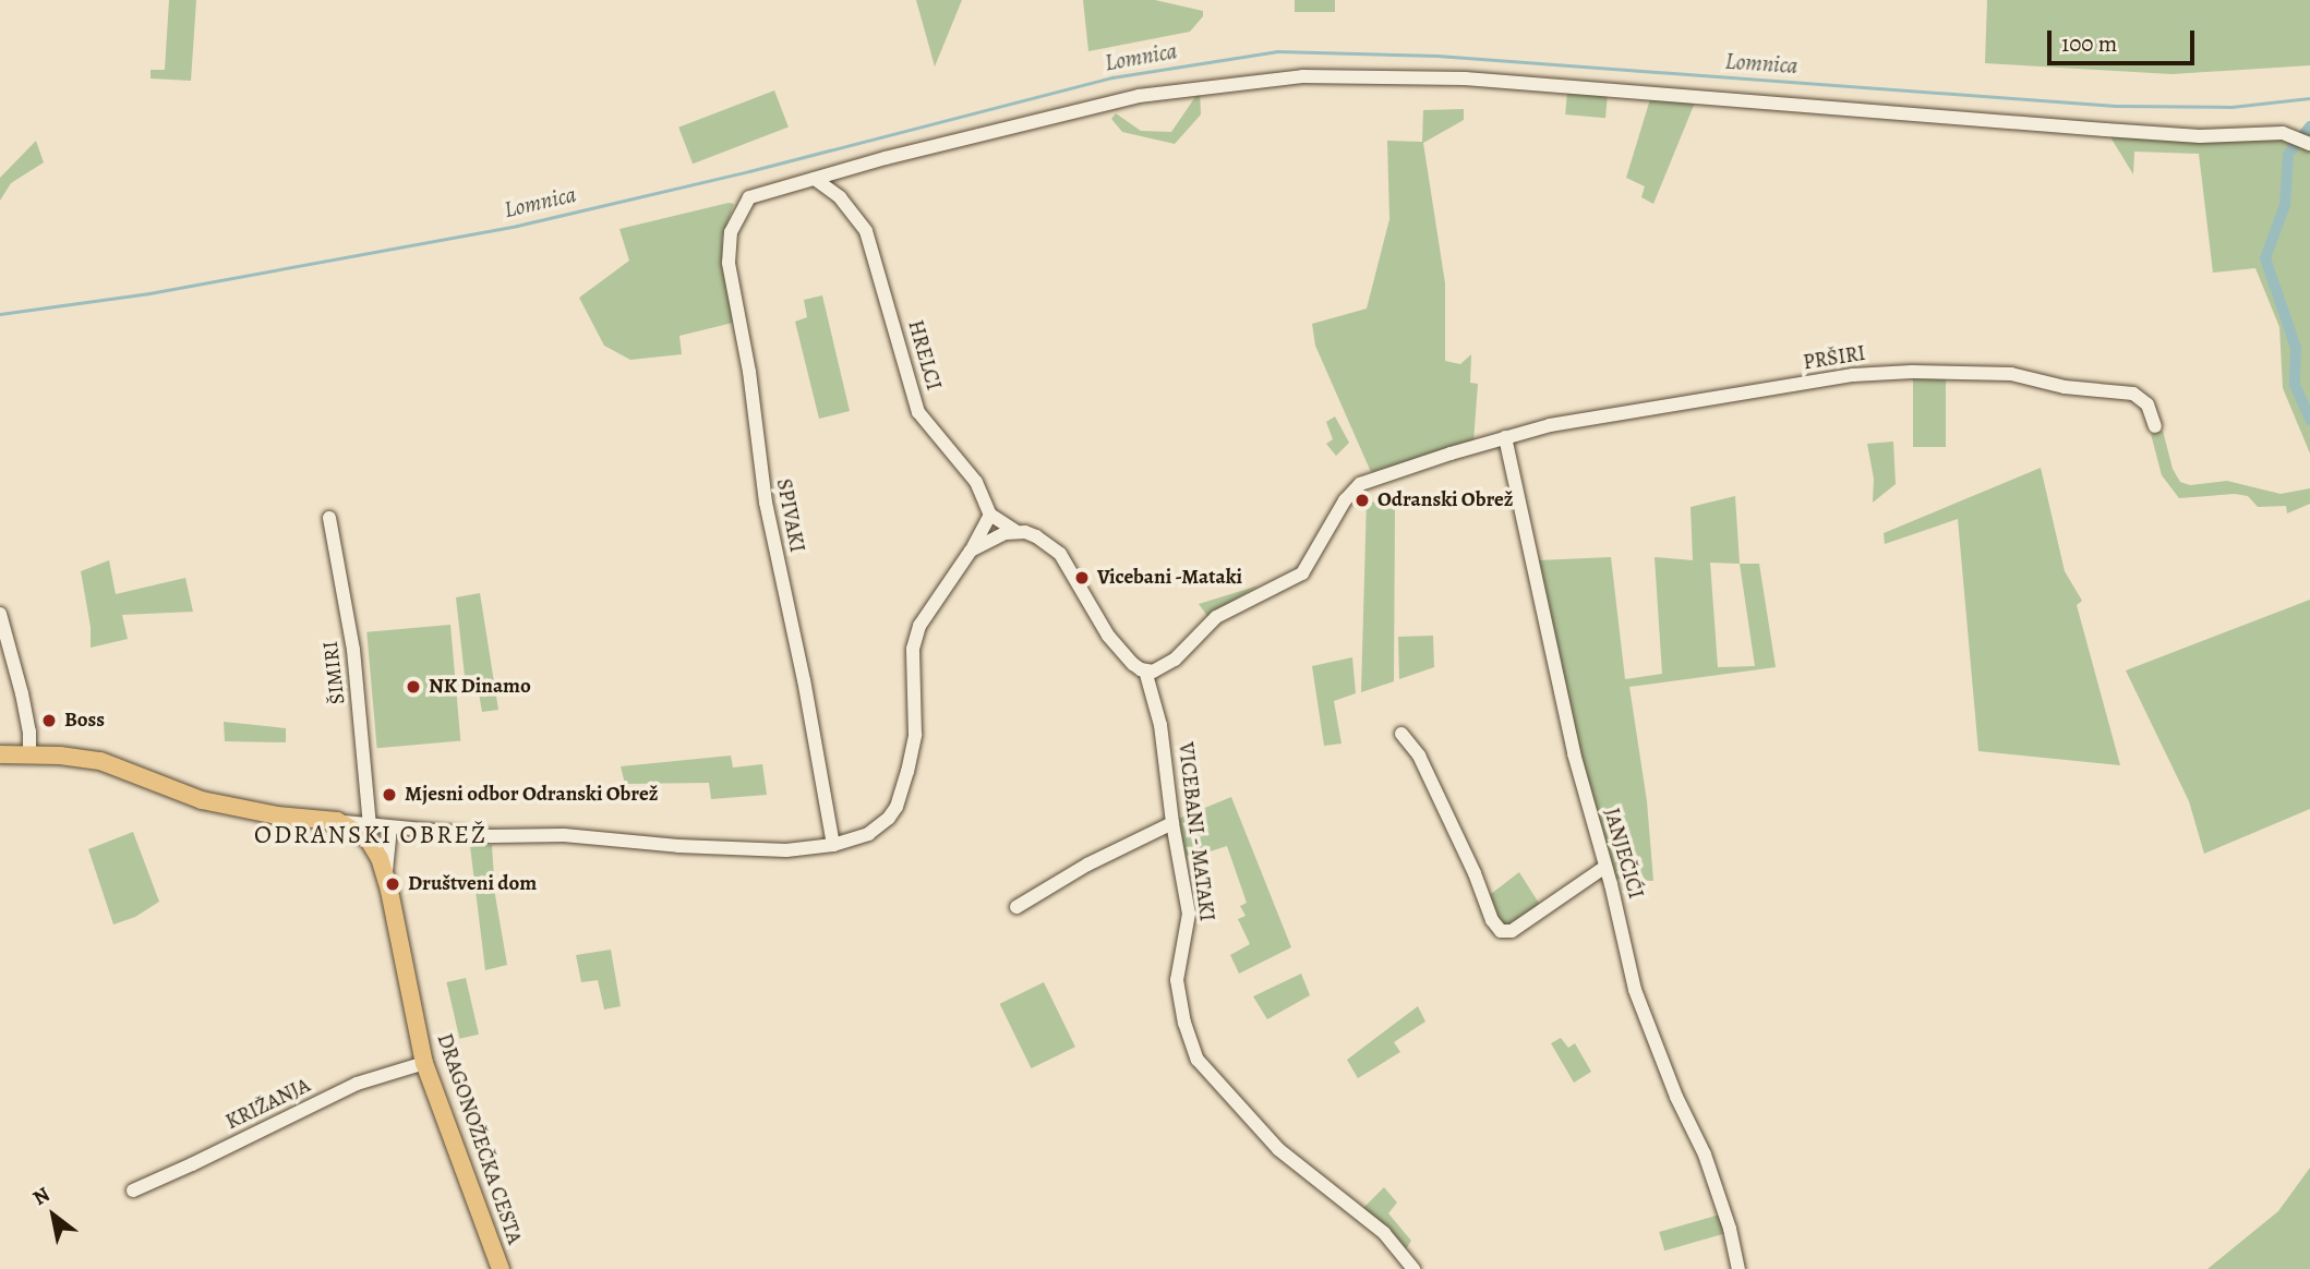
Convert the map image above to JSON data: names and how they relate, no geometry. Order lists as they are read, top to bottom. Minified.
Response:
{"streets":{"main road":["DRAGONOŽEČKA CESTA"],"street":["HRELCI","PRŠIRI","SPIVAKI","ŠIMIRI","VICEBANI - MATAKI","JANJEČIĆI","KRIŽANJA"]},"crossings":[["HRELCI","SPIVAKI"],["PRŠIRI","VICEBANI - MATAKI"],["PRŠIRI","JANJEČIĆI"],["KRIŽANJA","DRAGONOŽEČKA CESTA"]],"districts":["ODRANSKI OBREŽ"],"water":["Lomnica"],"places":["Odranski Obrež","Vicebani -Mataki","NK Dinamo","Boss","Mjesni odbor Odranski Obrež","Društveni dom"],"scale_bar":"100 m","north":"top left"}
